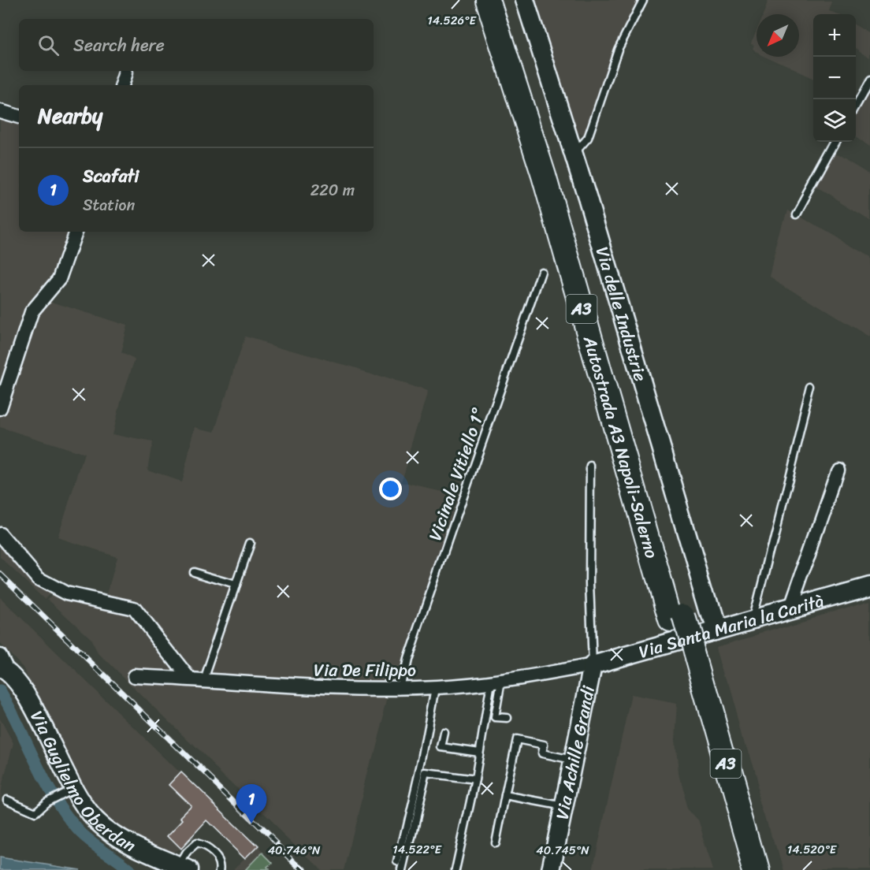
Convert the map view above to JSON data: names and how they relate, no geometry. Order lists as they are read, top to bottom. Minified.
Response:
{"streets":{"highway":["A3","Autostrada A3 Napoli-Salerno"],"street":["Via delle Industrie","Via Santa Maria la Carità","Via De Filippo","Via Achille Grandi","Via Guglielmo Oberdan"],"lane":["Vicinale Vitiello 1°"]},"crossings":[["Via delle Industrie","Via Santa Maria la Carità"],["Vicinale Vitiello 1°","Via De Filippo"],["Via Santa Maria la Carità","Via De Filippo"],["Via Santa Maria la Carità","Via Achille Grandi"],["Via De Filippo","Via Achille Grandi"]],"north":"bottom left","page":{"map_buttons":["+","−"],"search":"Search here","heading":"Nearby","list":[{"mark":"1","name":"Scafati","note":"Station","value":"220 m"}],"pins":"1"},"coordinates":["14.526°E","14.522°E","14.520°E","40.746°N","40.745°N"]}
